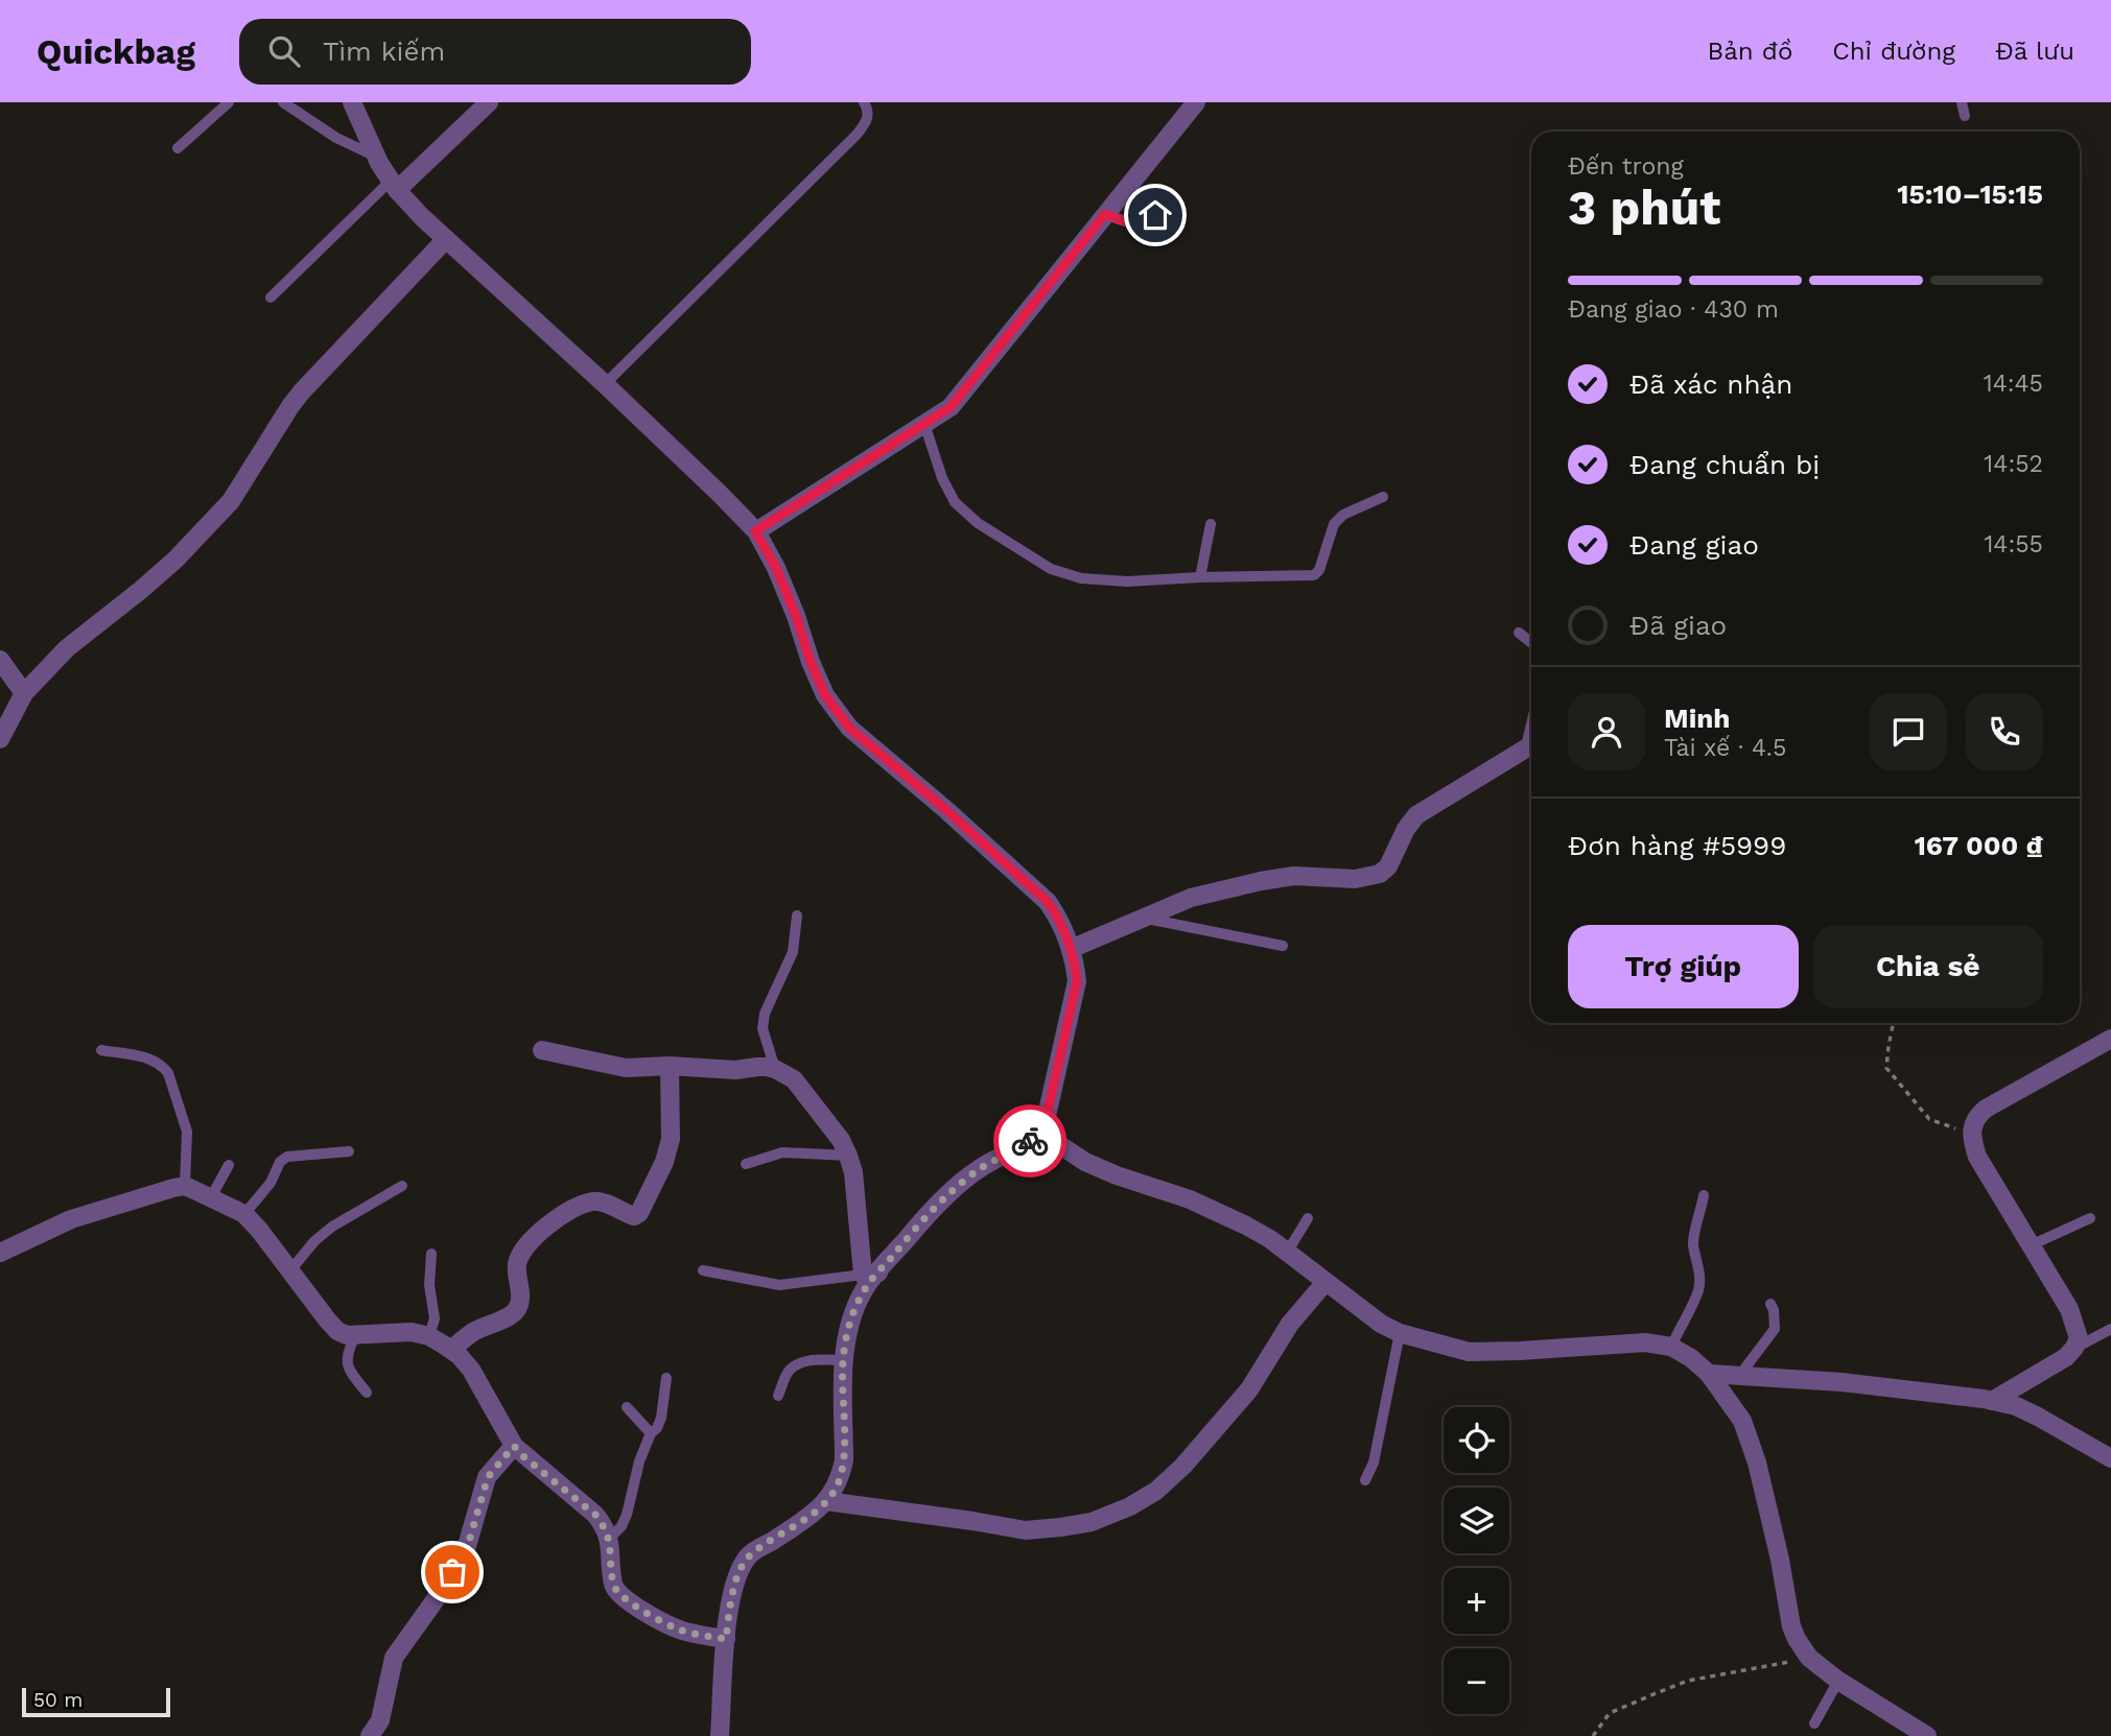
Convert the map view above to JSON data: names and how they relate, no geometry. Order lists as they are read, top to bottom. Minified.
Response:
{"scale_bar":"50 m","page":{"header":"Quickbag","search":"Tìm kiếm","nav":["Bản đồ","Chỉ đường","Đã lưu"],"heading":["3 phút","Đến trong","15:10–15:15"],"panel":["Minh","Tài xế · 4.5","Đơn hàng #5999","167 000 ₫"],"bar":"Đang giao · 430 m","list":[["Đã xác nhận","14:45"],["Đang chuẩn bị","14:52"],["Đang giao","14:55"],"Đã giao"],"buttons":["Trợ giúp","Chia sẻ"],"map_buttons":["+","−"],"scale":"50 m"}}
